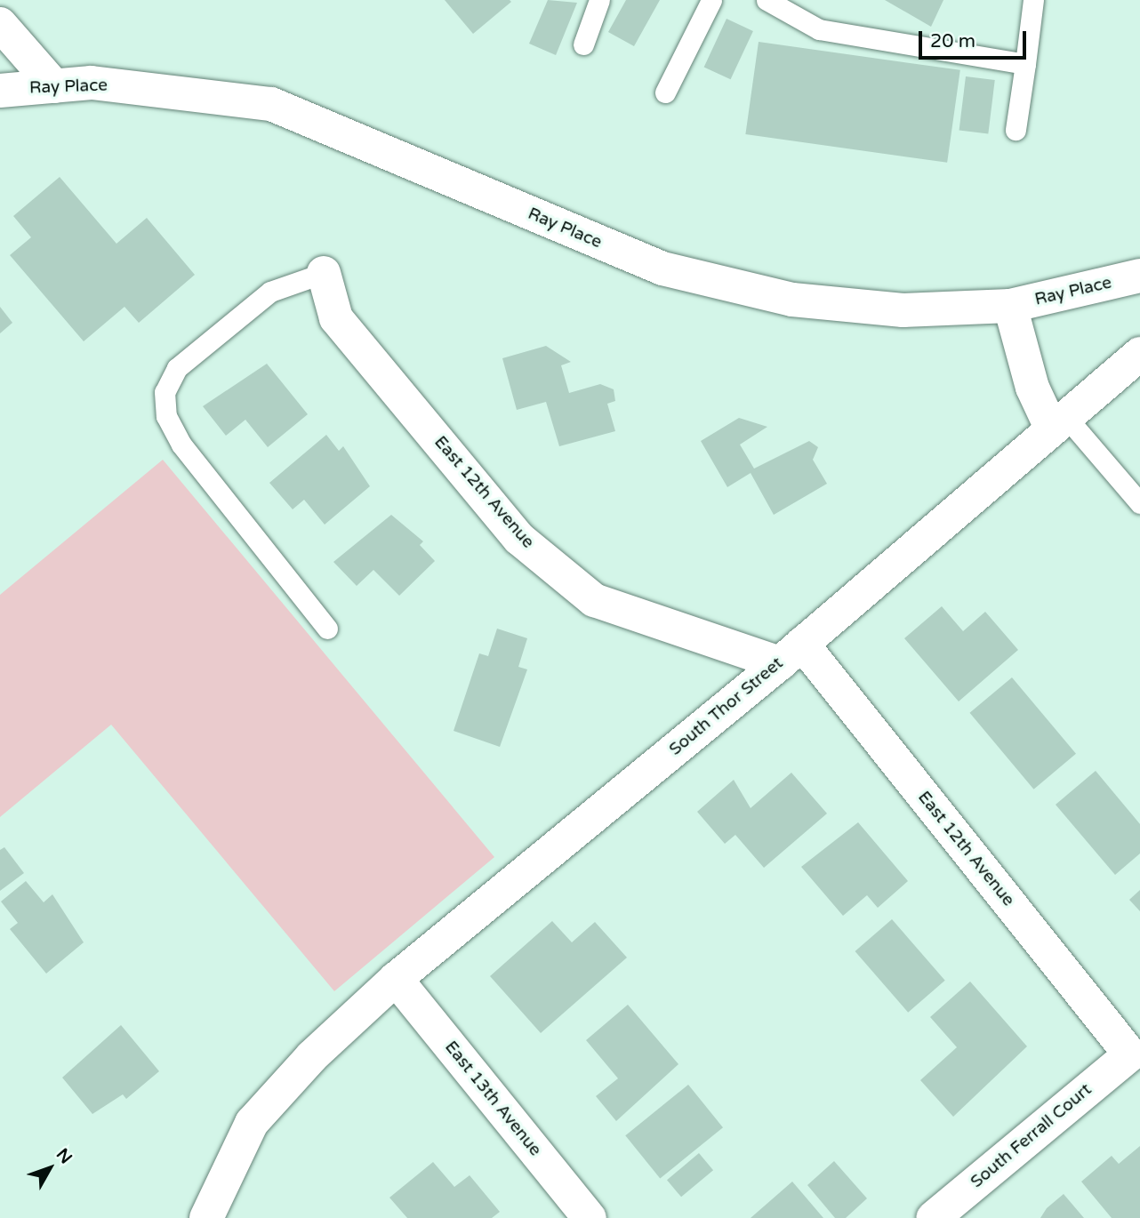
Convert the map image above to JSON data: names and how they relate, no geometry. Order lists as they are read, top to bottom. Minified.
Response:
{"streets":{"street":["Ray Place","East 12th Avenue","South Thor Street","East 13th Avenue","South Ferrall Court"]},"crossings":[["East 12th Avenue","South Thor Street"],["East 12th Avenue","South Ferrall Court"],["South Thor Street","East 13th Avenue"]],"scale_bar":"20 m","north":"top right"}
